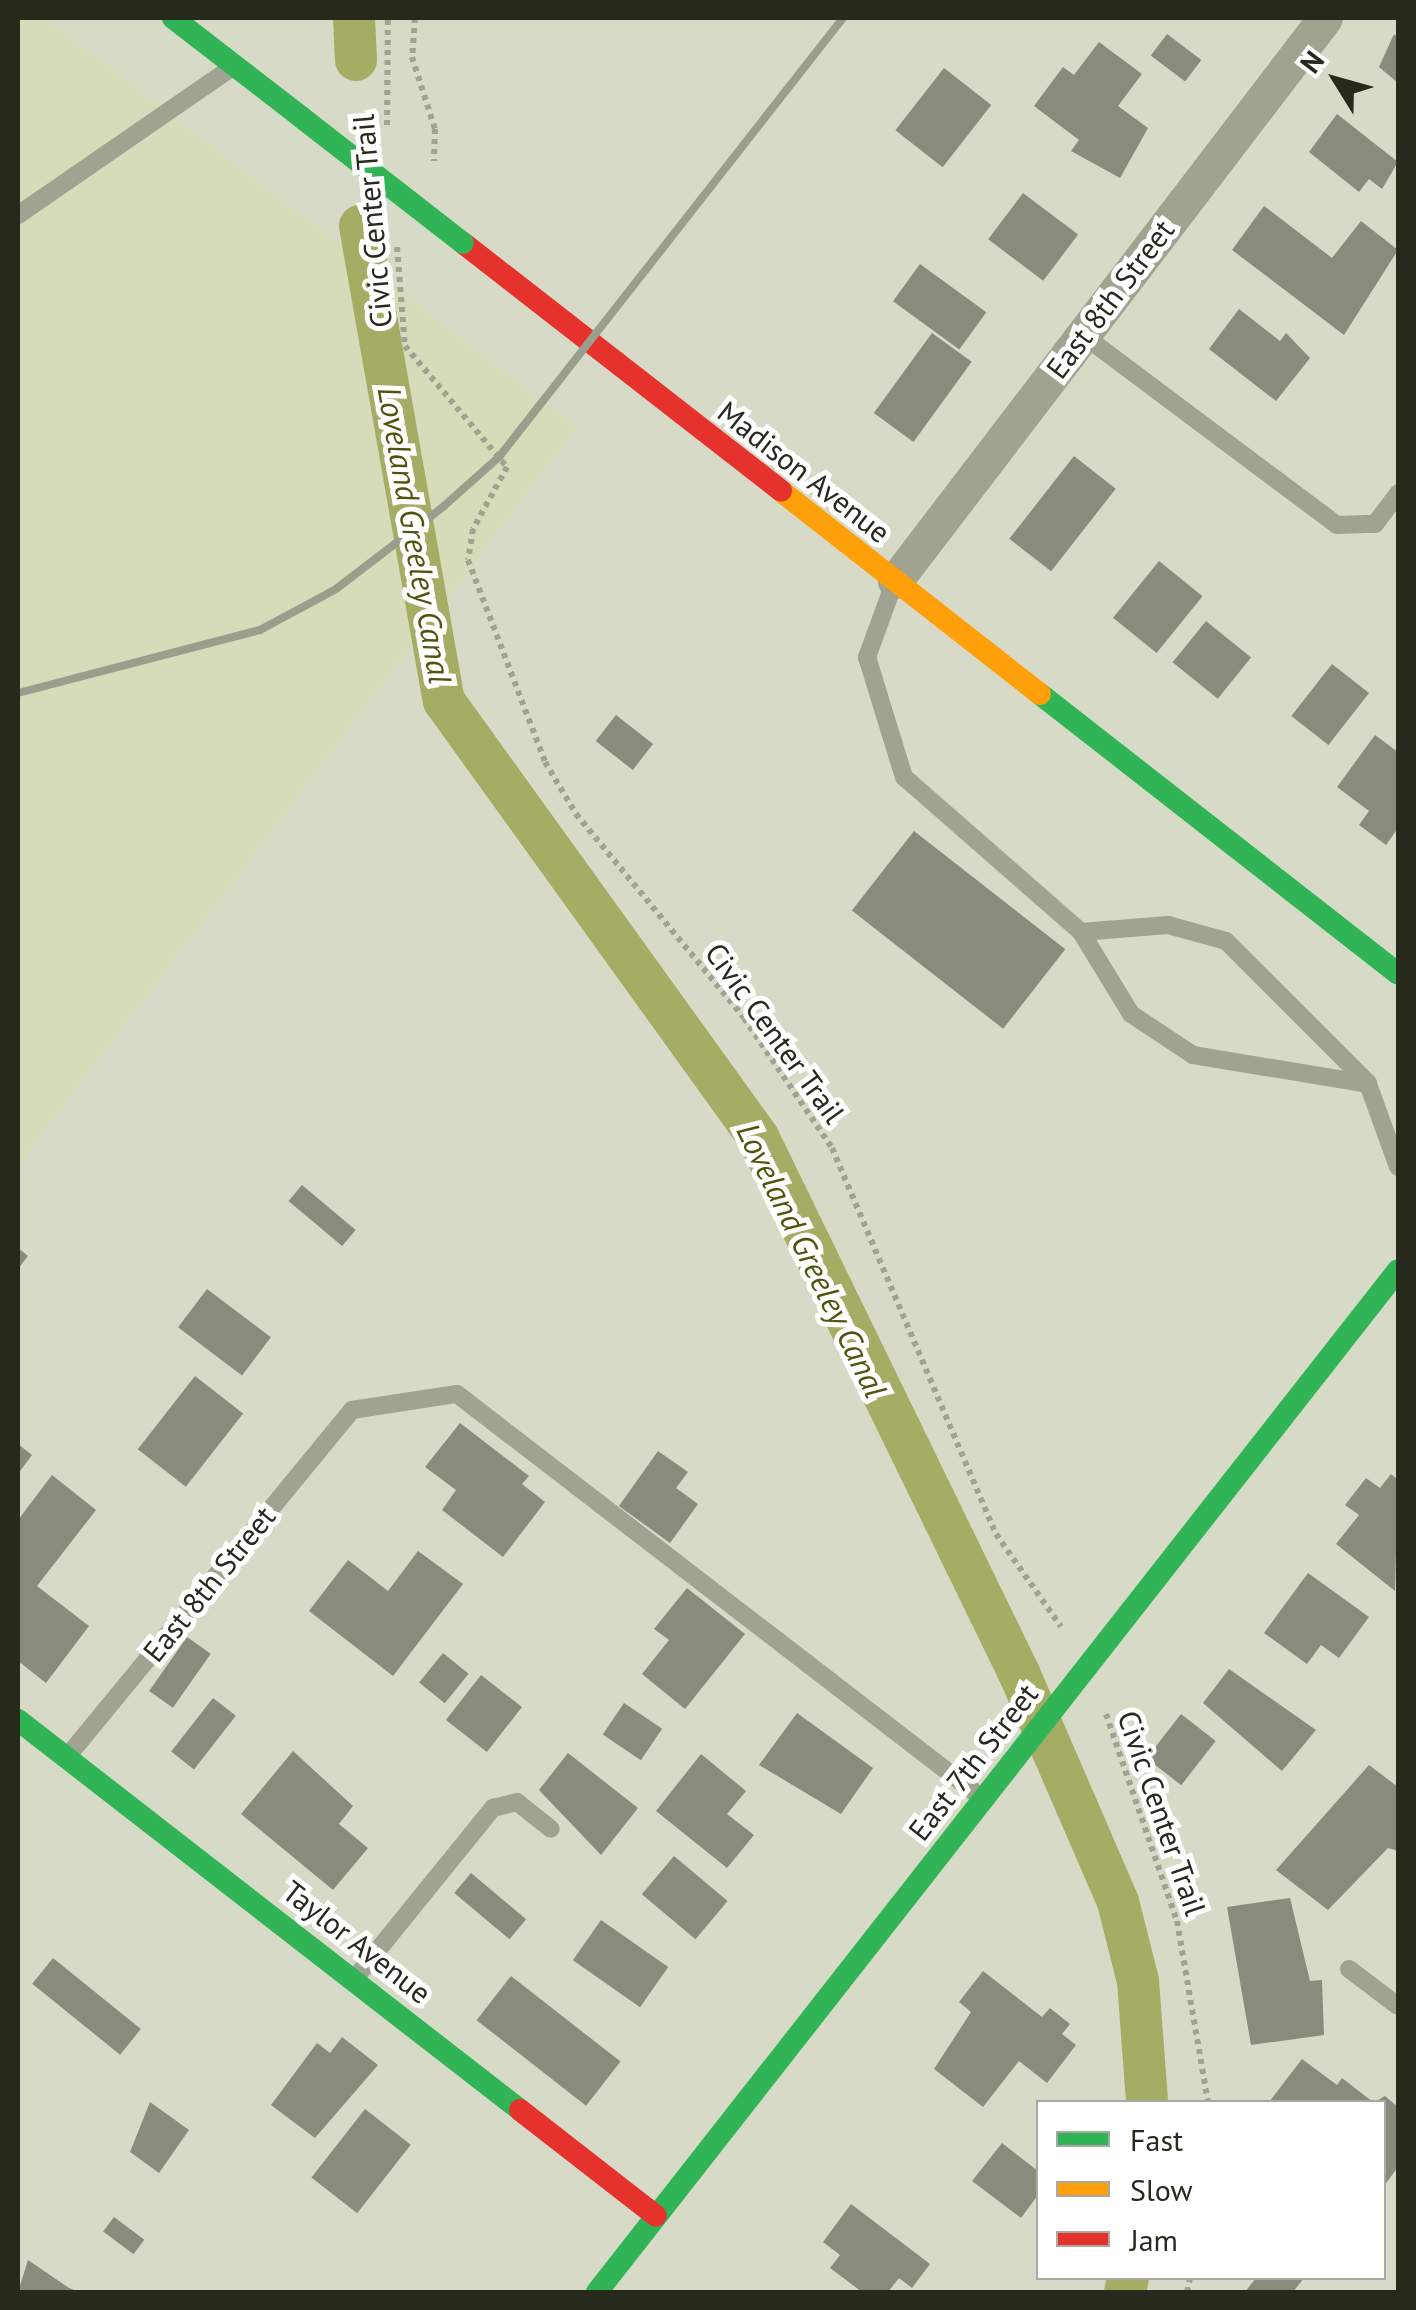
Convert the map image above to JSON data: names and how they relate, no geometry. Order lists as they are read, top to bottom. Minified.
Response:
{"streets":{"street":["East 8th Street","Madison Avenue","East 7th Street","Taylor Avenue"],"path":["Civic Center Trail"]},"crossings":[["Civic Center Trail","East 7th Street"],["East 8th Street","Madison Avenue"],["East 8th Street","East 7th Street"],["East 8th Street","Taylor Avenue"],["East 7th Street","Taylor Avenue"]],"water":["Loveland Greeley Canal"],"legend":["Fast","Slow","Jam"],"north":"top left"}
